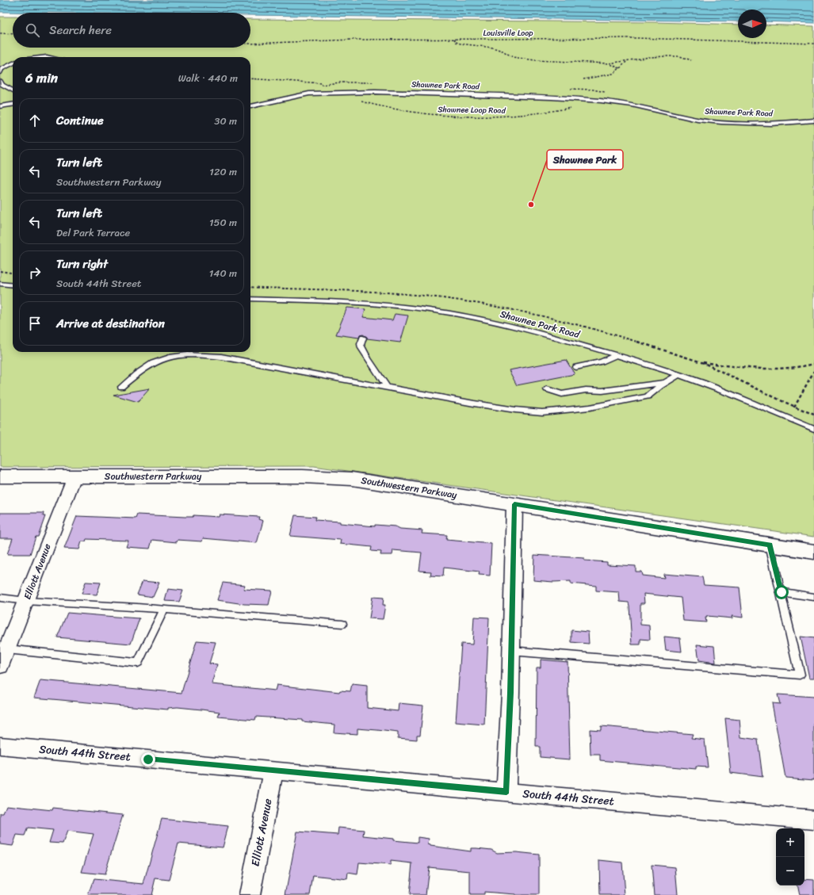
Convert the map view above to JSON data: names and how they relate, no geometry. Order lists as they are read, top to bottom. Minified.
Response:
{"streets":{"street":["Southwestern Parkway","Elliott Avenue","South 44th Street"],"lane":["Shawnee Park Road"],"path":["Louisville Loop","Shawnee Loop Road"]},"crossings":[["Shawnee Park Road","Shawnee Loop Road"],["Southwestern Parkway","Elliott Avenue"],["Elliott Avenue","South 44th Street"]],"places":["Shawnee Park"],"north":"right","page":{"search":"Search here","heading":["6 min","Walk · 440 m"],"list":[["Continue","30 m"],["Turn left","Southwestern Parkway","120 m"],["Turn left","Del Park Terrace","150 m"],["Turn right","South 44th Street","140 m"],"Arrive at destination"],"map_buttons":["+","−"]}}
